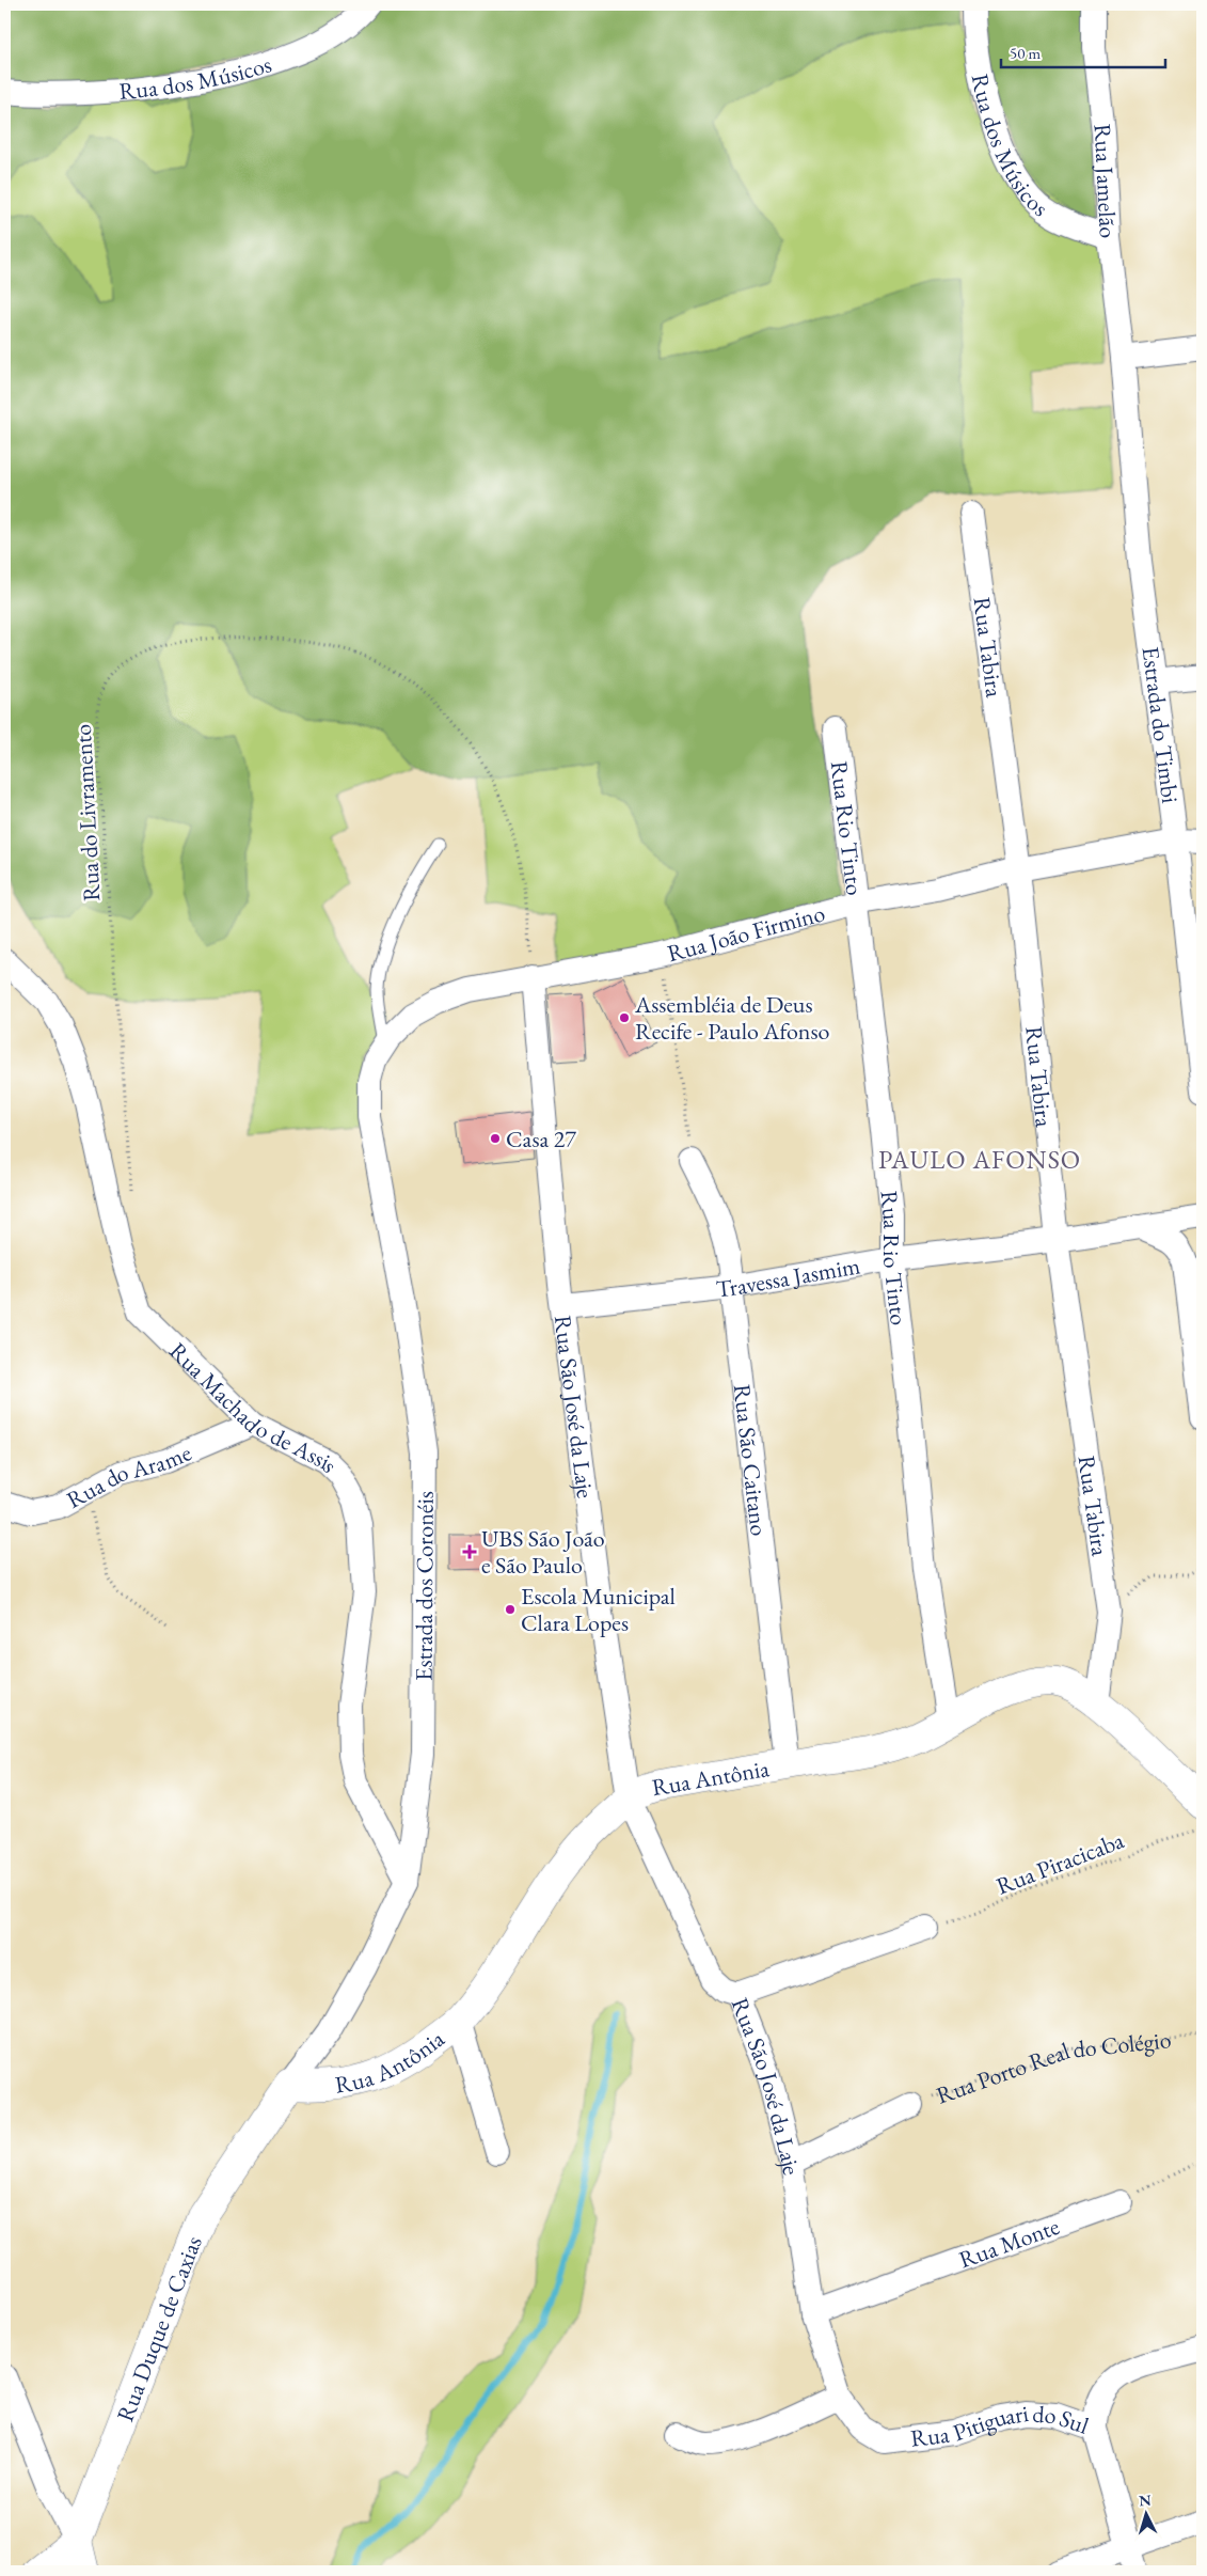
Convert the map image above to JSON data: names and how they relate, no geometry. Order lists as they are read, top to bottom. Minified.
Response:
{"streets":{"street":["Rua dos Músicos","Rua Jamelão","Rua Tabira","Estrada do Timbi","Rua Rio Tinto","Rua João Firmino","Travessa Jasmim","Rua Machado de Assis","Rua São José da Laje","Rua São Caitano","Rua do Arame","Estrada dos Coronéis","Rua Antônia","Rua Porto Real do Colégio","Rua Monte","Rua Duque de Caxias","Rua Pitiguari do Sul"],"path":["Rua do Livramento","Rua Piracicaba"]},"crossings":[["Rua dos Músicos","Rua Jamelão"],["Rua Jamelão","Estrada do Timbi"],["Rua Tabira","Rua João Firmino"],["Rua Tabira","Travessa Jasmim"],["Rua Tabira","Rua Antônia"],["Estrada do Timbi","Rua João Firmino"],["Rua do Livramento","Rua João Firmino"],["Rua do Livramento","Rua São José da Laje"],["Rua Rio Tinto","Rua João Firmino"],["Rua Rio Tinto","Travessa Jasmim"],["Rua Rio Tinto","Rua Antônia"],["Rua João Firmino","Rua São José da Laje"],["Rua João Firmino","Estrada dos Coronéis"],["Travessa Jasmim","Rua São José da Laje"],["Travessa Jasmim","Rua São Caitano"],["Rua Machado de Assis","Rua do Arame"],["Rua Machado de Assis","Estrada dos Coronéis"],["Rua São José da Laje","Rua Antônia"],["Rua São José da Laje","Rua Porto Real do Colégio"],["Rua São José da Laje","Rua Monte"],["Rua São José da Laje","Rua Pitiguari do Sul"],["Rua São Caitano","Rua Antônia"],["Estrada dos Coronéis","Rua Antônia"],["Estrada dos Coronéis","Rua Duque de Caxias"],["Rua Antônia","Rua Duque de Caxias"]],"districts":["PAULO AFONSO"],"places":{"other":["Assembléia de Deus Recife - Paulo Afonso","Casa 27","Escola Municipal Clara Lopes"],"health":["UBS São João e São Paulo"]},"scale_bar":"50 m","north":"top"}
